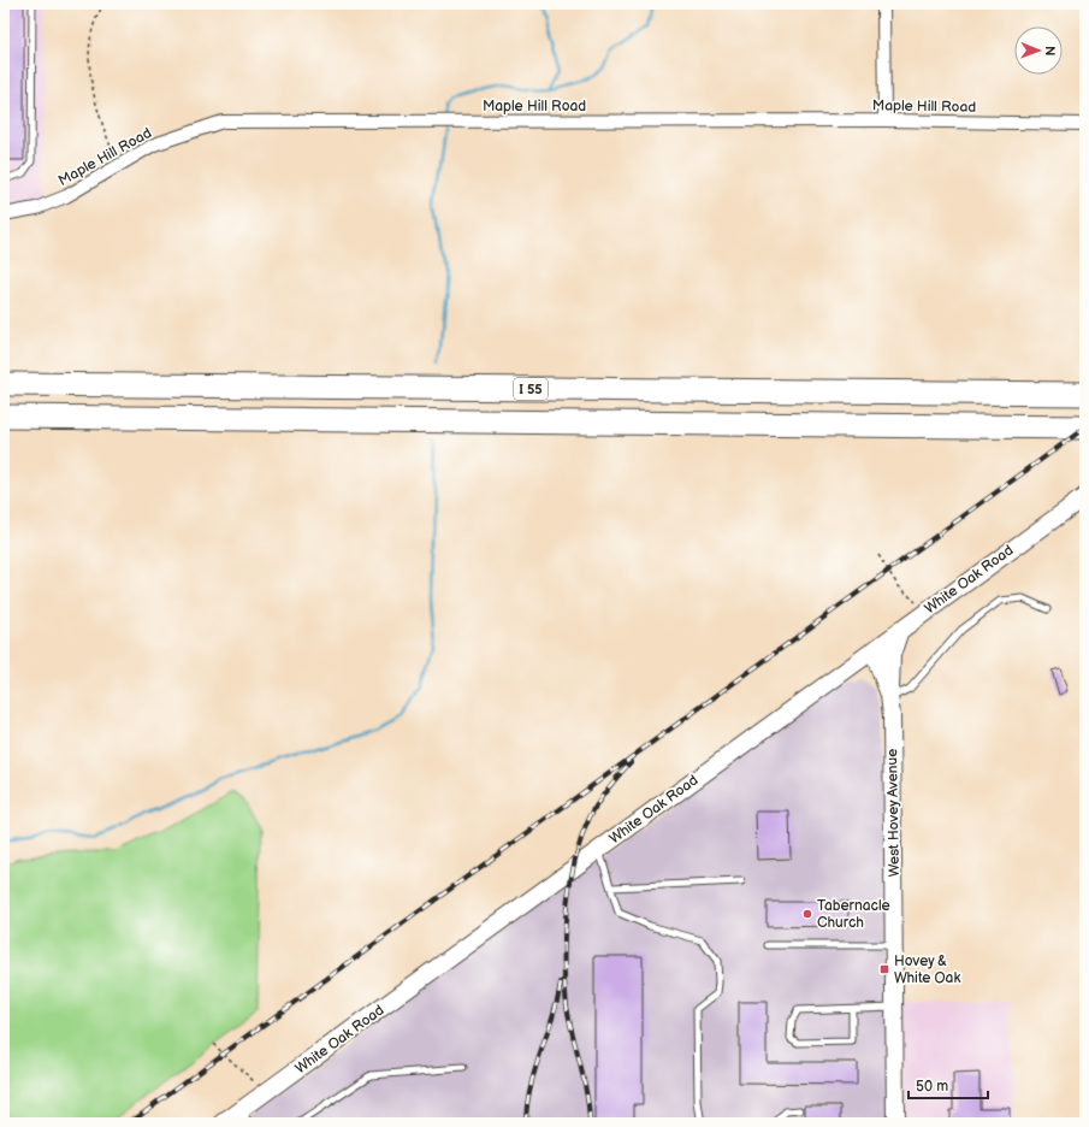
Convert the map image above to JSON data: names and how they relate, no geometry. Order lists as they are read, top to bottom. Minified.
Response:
{"streets":{"highway":["I 55"],"street":["Maple Hill Road","White Oak Road","West Hovey Avenue"]},"crossings":[["White Oak Road","West Hovey Avenue"]],"places":{"other":["Tabernacle Church"],"transit":["Hovey & White Oak"]},"scale_bar":"50 m","north":"right"}
